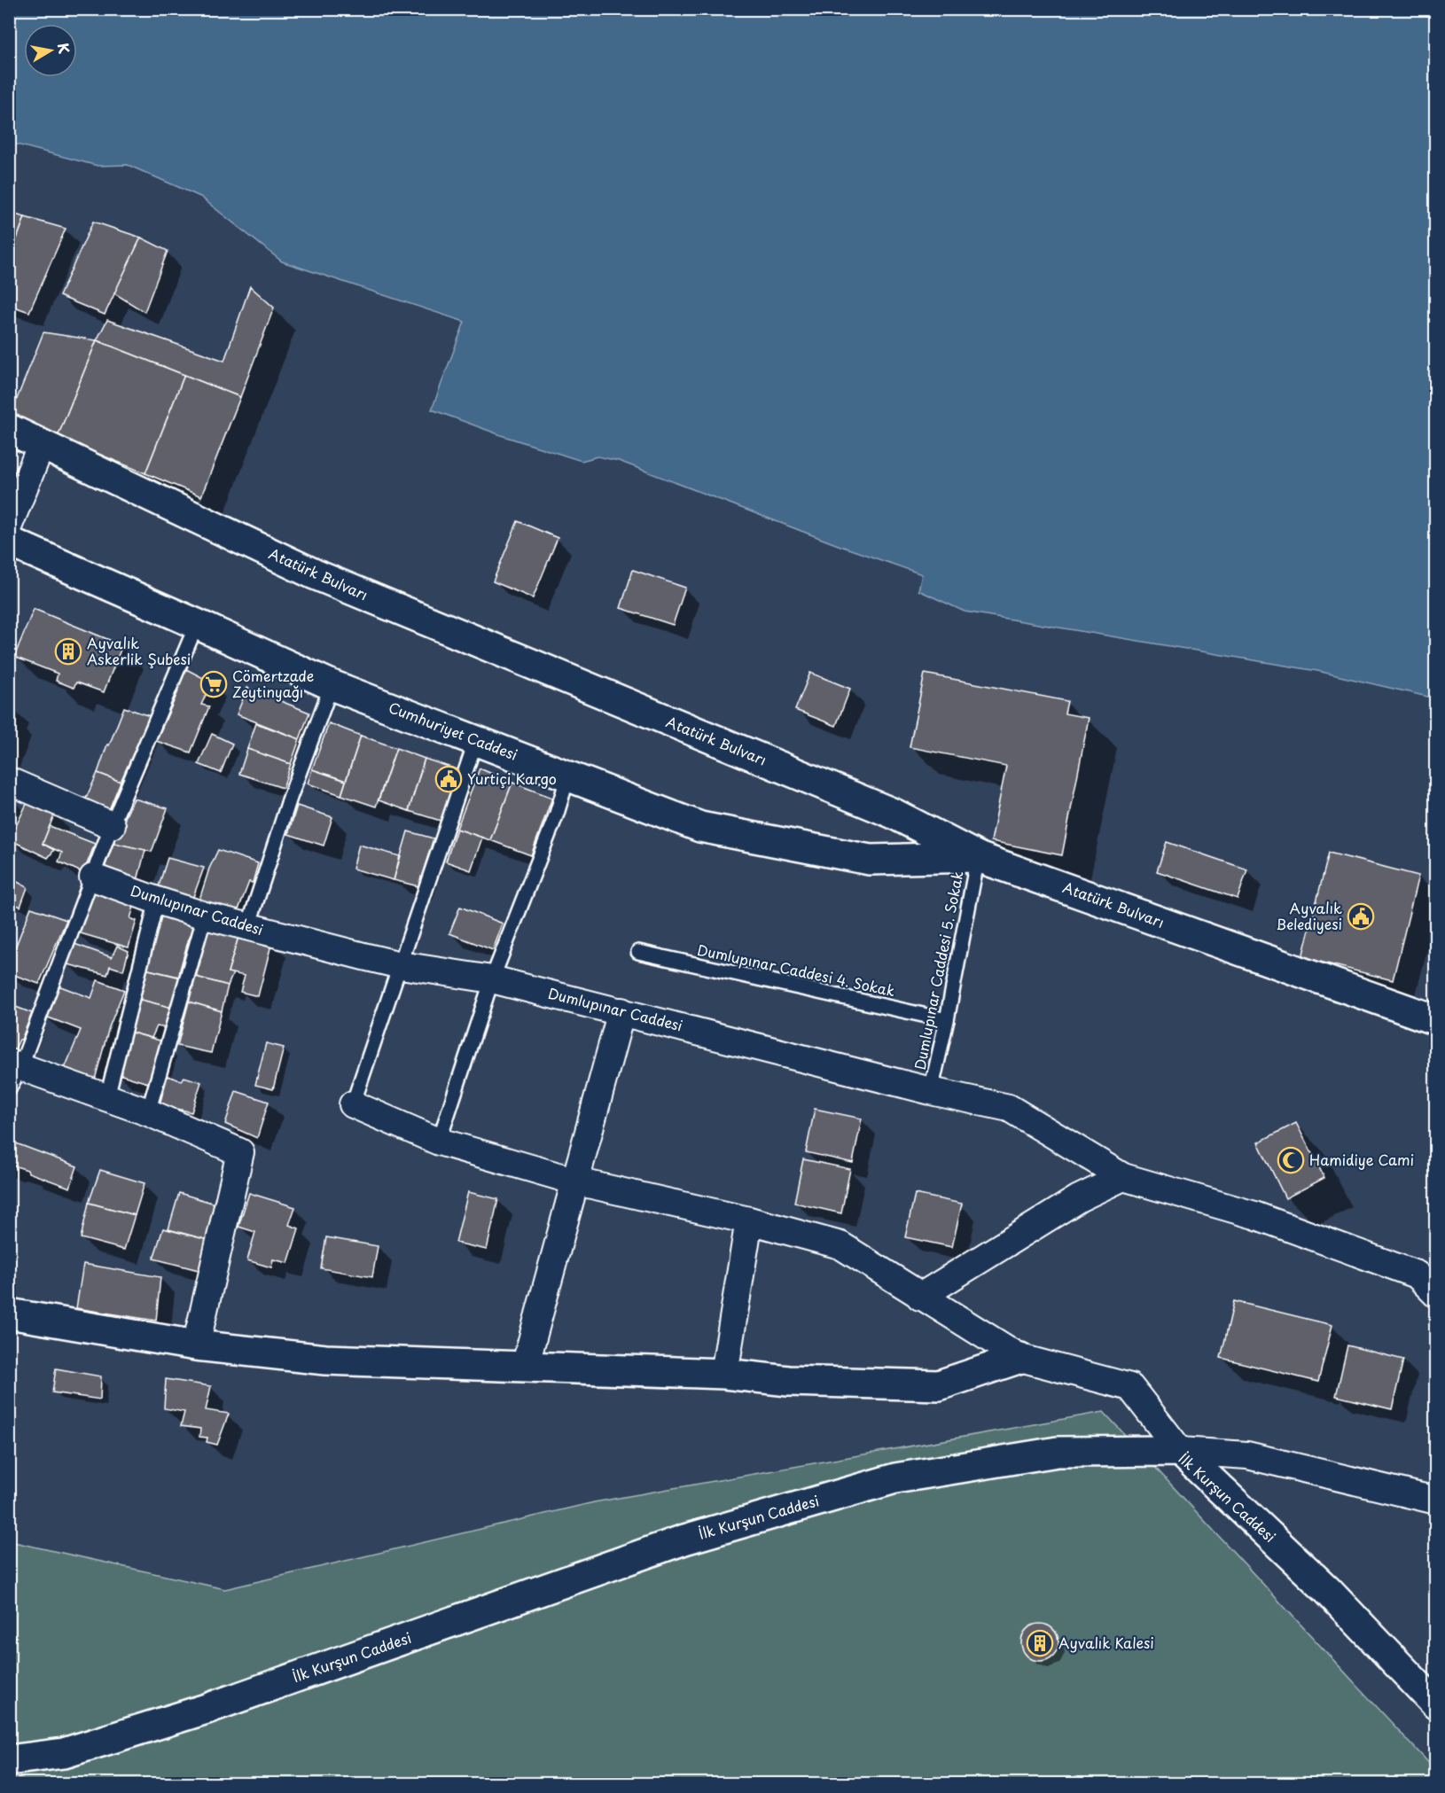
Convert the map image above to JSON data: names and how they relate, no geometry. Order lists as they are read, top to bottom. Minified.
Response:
{"streets":{"street":["Atatürk Bulvarı","Cumhuriyet Caddesi","Dumlupınar Caddesi","İlk Kurşun Caddesi"],"lane":["Dumlupınar Caddesi 4. Sokak","Dumlupınar Caddesi 5. Sokak"]},"crossings":[["Atatürk Bulvarı","Cumhuriyet Caddesi"],["Atatürk Bulvarı","Dumlupınar Caddesi 5. Sokak"],["Cumhuriyet Caddesi","Dumlupınar Caddesi 5. Sokak"],["Dumlupınar Caddesi","Dumlupınar Caddesi 5. Sokak"],["Dumlupınar Caddesi 4. Sokak","Dumlupınar Caddesi 5. Sokak"]],"places":{"building":["Ayvalık Askerlik Şubesi","Ayvalık Kalesi"],"supermarket":["Cömertzade Zeytinyağı"],"public building":["Yurtiçi Kargo","Ayvalık Belediyesi"],"mosque":["Hamidiye Cami"]},"north":"right"}
